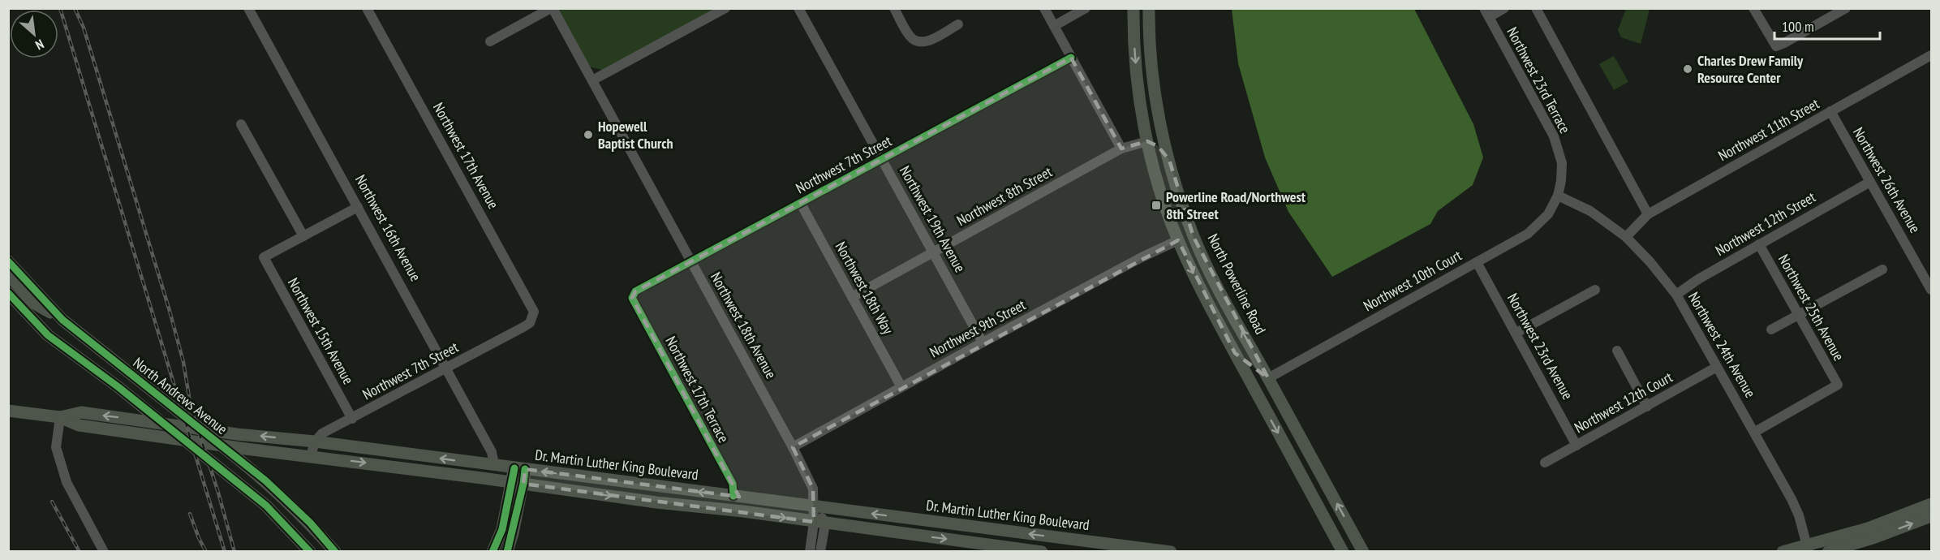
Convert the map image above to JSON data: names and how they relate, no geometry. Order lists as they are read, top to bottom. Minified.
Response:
{"streets":{"main road":["North Powerline Road","North Andrews Avenue","Dr. Martin Luther King Boulevard"],"street":["Northwest 23rd Terrace","Northwest 11th Street","Northwest 17th Avenue","Northwest 7th Street","Northwest 26th Avenue","Northwest 8th Street","Northwest 19th Avenue","Northwest 12th Street","Northwest 16th Avenue","Northwest 10th Court","Northwest 18th Way","Northwest 25th Avenue","Northwest 18th Avenue","Northwest 9th Street","Northwest 15th Avenue","Northwest 24th Avenue","Northwest 23rd Avenue","Northwest 17th Terrace","Northwest 12th Court"]},"crossings":[["Northwest 23rd Terrace","Northwest 10th Court"],["Northwest 23rd Terrace","Northwest 24th Avenue"],["Northwest 11th Street","Northwest 26th Avenue"],["Northwest 11th Street","Northwest 24th Avenue"],["Northwest 17th Avenue","Northwest 7th Street"],["Northwest 7th Street","Northwest 19th Avenue"],["Northwest 7th Street","Northwest 16th Avenue"],["Northwest 7th Street","Northwest 18th Way"],["Northwest 7th Street","Northwest 18th Avenue"],["Northwest 7th Street","Northwest 15th Avenue"],["Northwest 7th Street","Northwest 17th Terrace"],["Northwest 7th Street","Dr. Martin Luther King Boulevard"],["Northwest 26th Avenue","Northwest 12th Street"],["Northwest 8th Street","Northwest 19th Avenue"],["Northwest 8th Street","Northwest 18th Way"],["Northwest 19th Avenue","Northwest 9th Street"],["Northwest 12th Street","Northwest 25th Avenue"],["Northwest 12th Street","Northwest 24th Avenue"],["Northwest 16th Avenue","Dr. Martin Luther King Boulevard"],["Northwest 10th Court","North Powerline Road"],["Northwest 10th Court","Northwest 24th Avenue"],["Northwest 10th Court","Northwest 23rd Avenue"],["Northwest 18th Way","Northwest 9th Street"],["Northwest 25th Avenue","Northwest 24th Avenue"],["Northwest 18th Avenue","Northwest 9th Street"],["Northwest 18th Avenue","Dr. Martin Luther King Boulevard"],["Northwest 24th Avenue","Northwest 12th Court"],["Northwest 23rd Avenue","Northwest 12th Court"],["Northwest 17th Terrace","Dr. Martin Luther King Boulevard"]],"places":{"other":["Charles Drew Family Resource Center","Hopewell Baptist Church"],"transit":["Powerline Road/Northwest 8th Street"]},"scale_bar":"100 m","north":"bottom right"}
